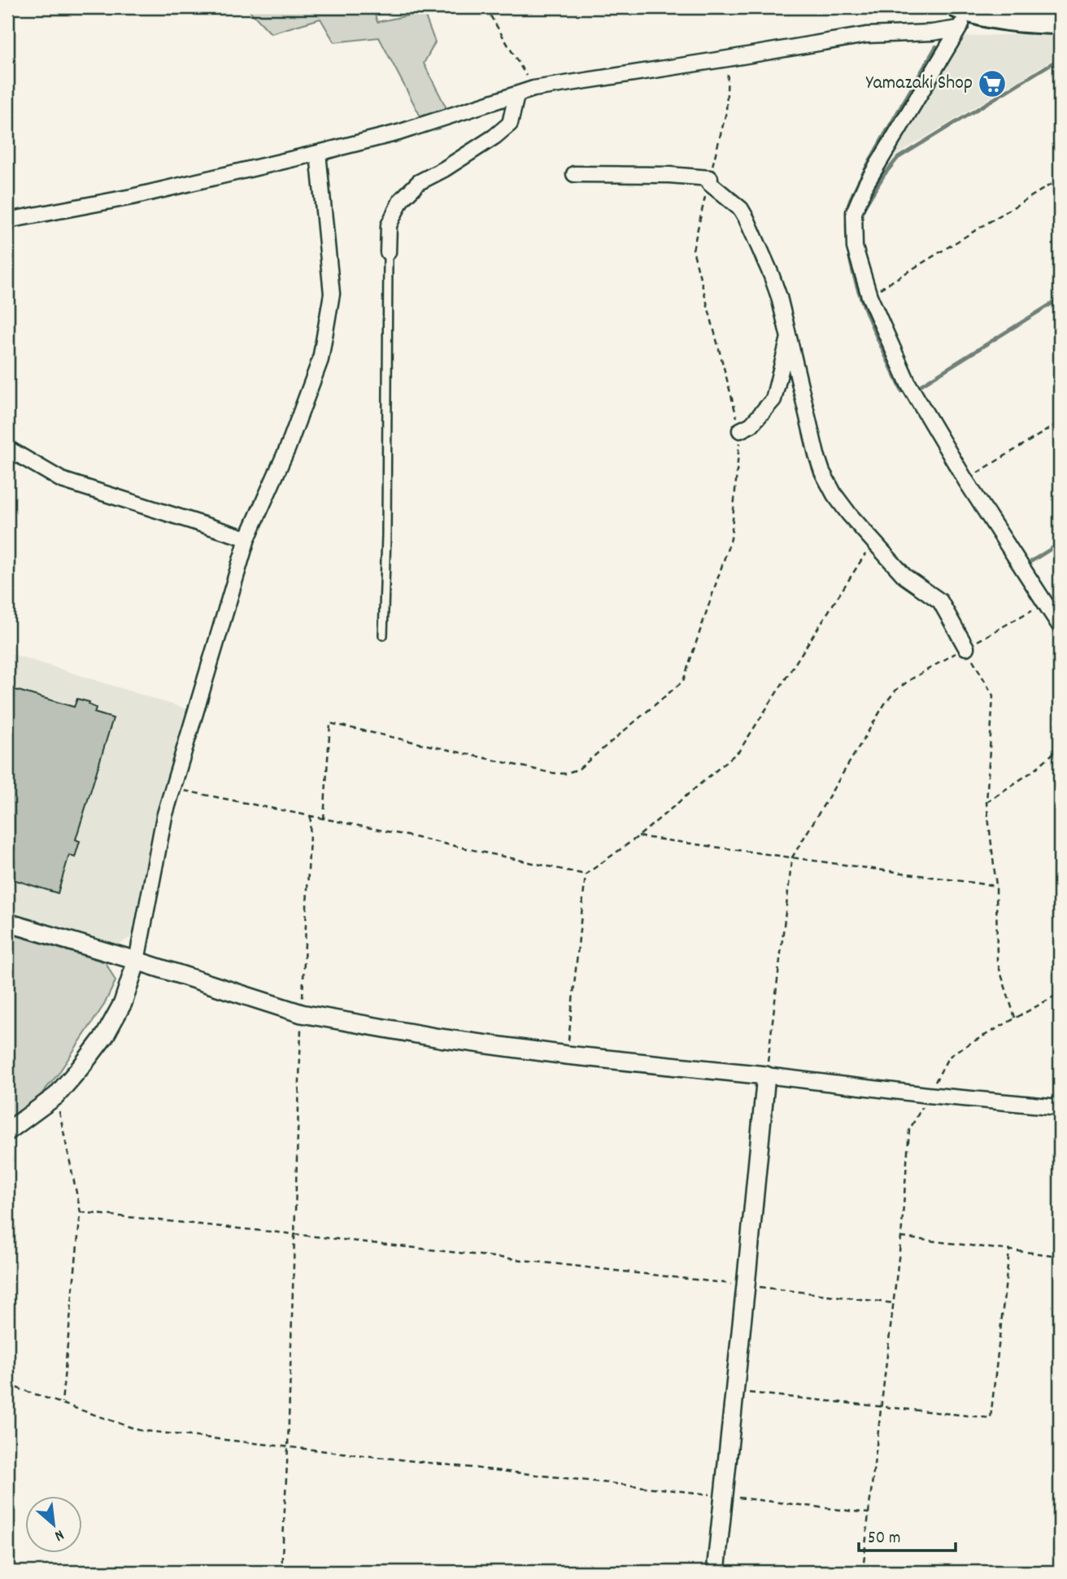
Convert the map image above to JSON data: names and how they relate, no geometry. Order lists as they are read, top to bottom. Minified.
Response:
{"places":{"supermarket":["Yamazaki Shop"]},"scale_bar":"50 m","north":"bottom right"}
